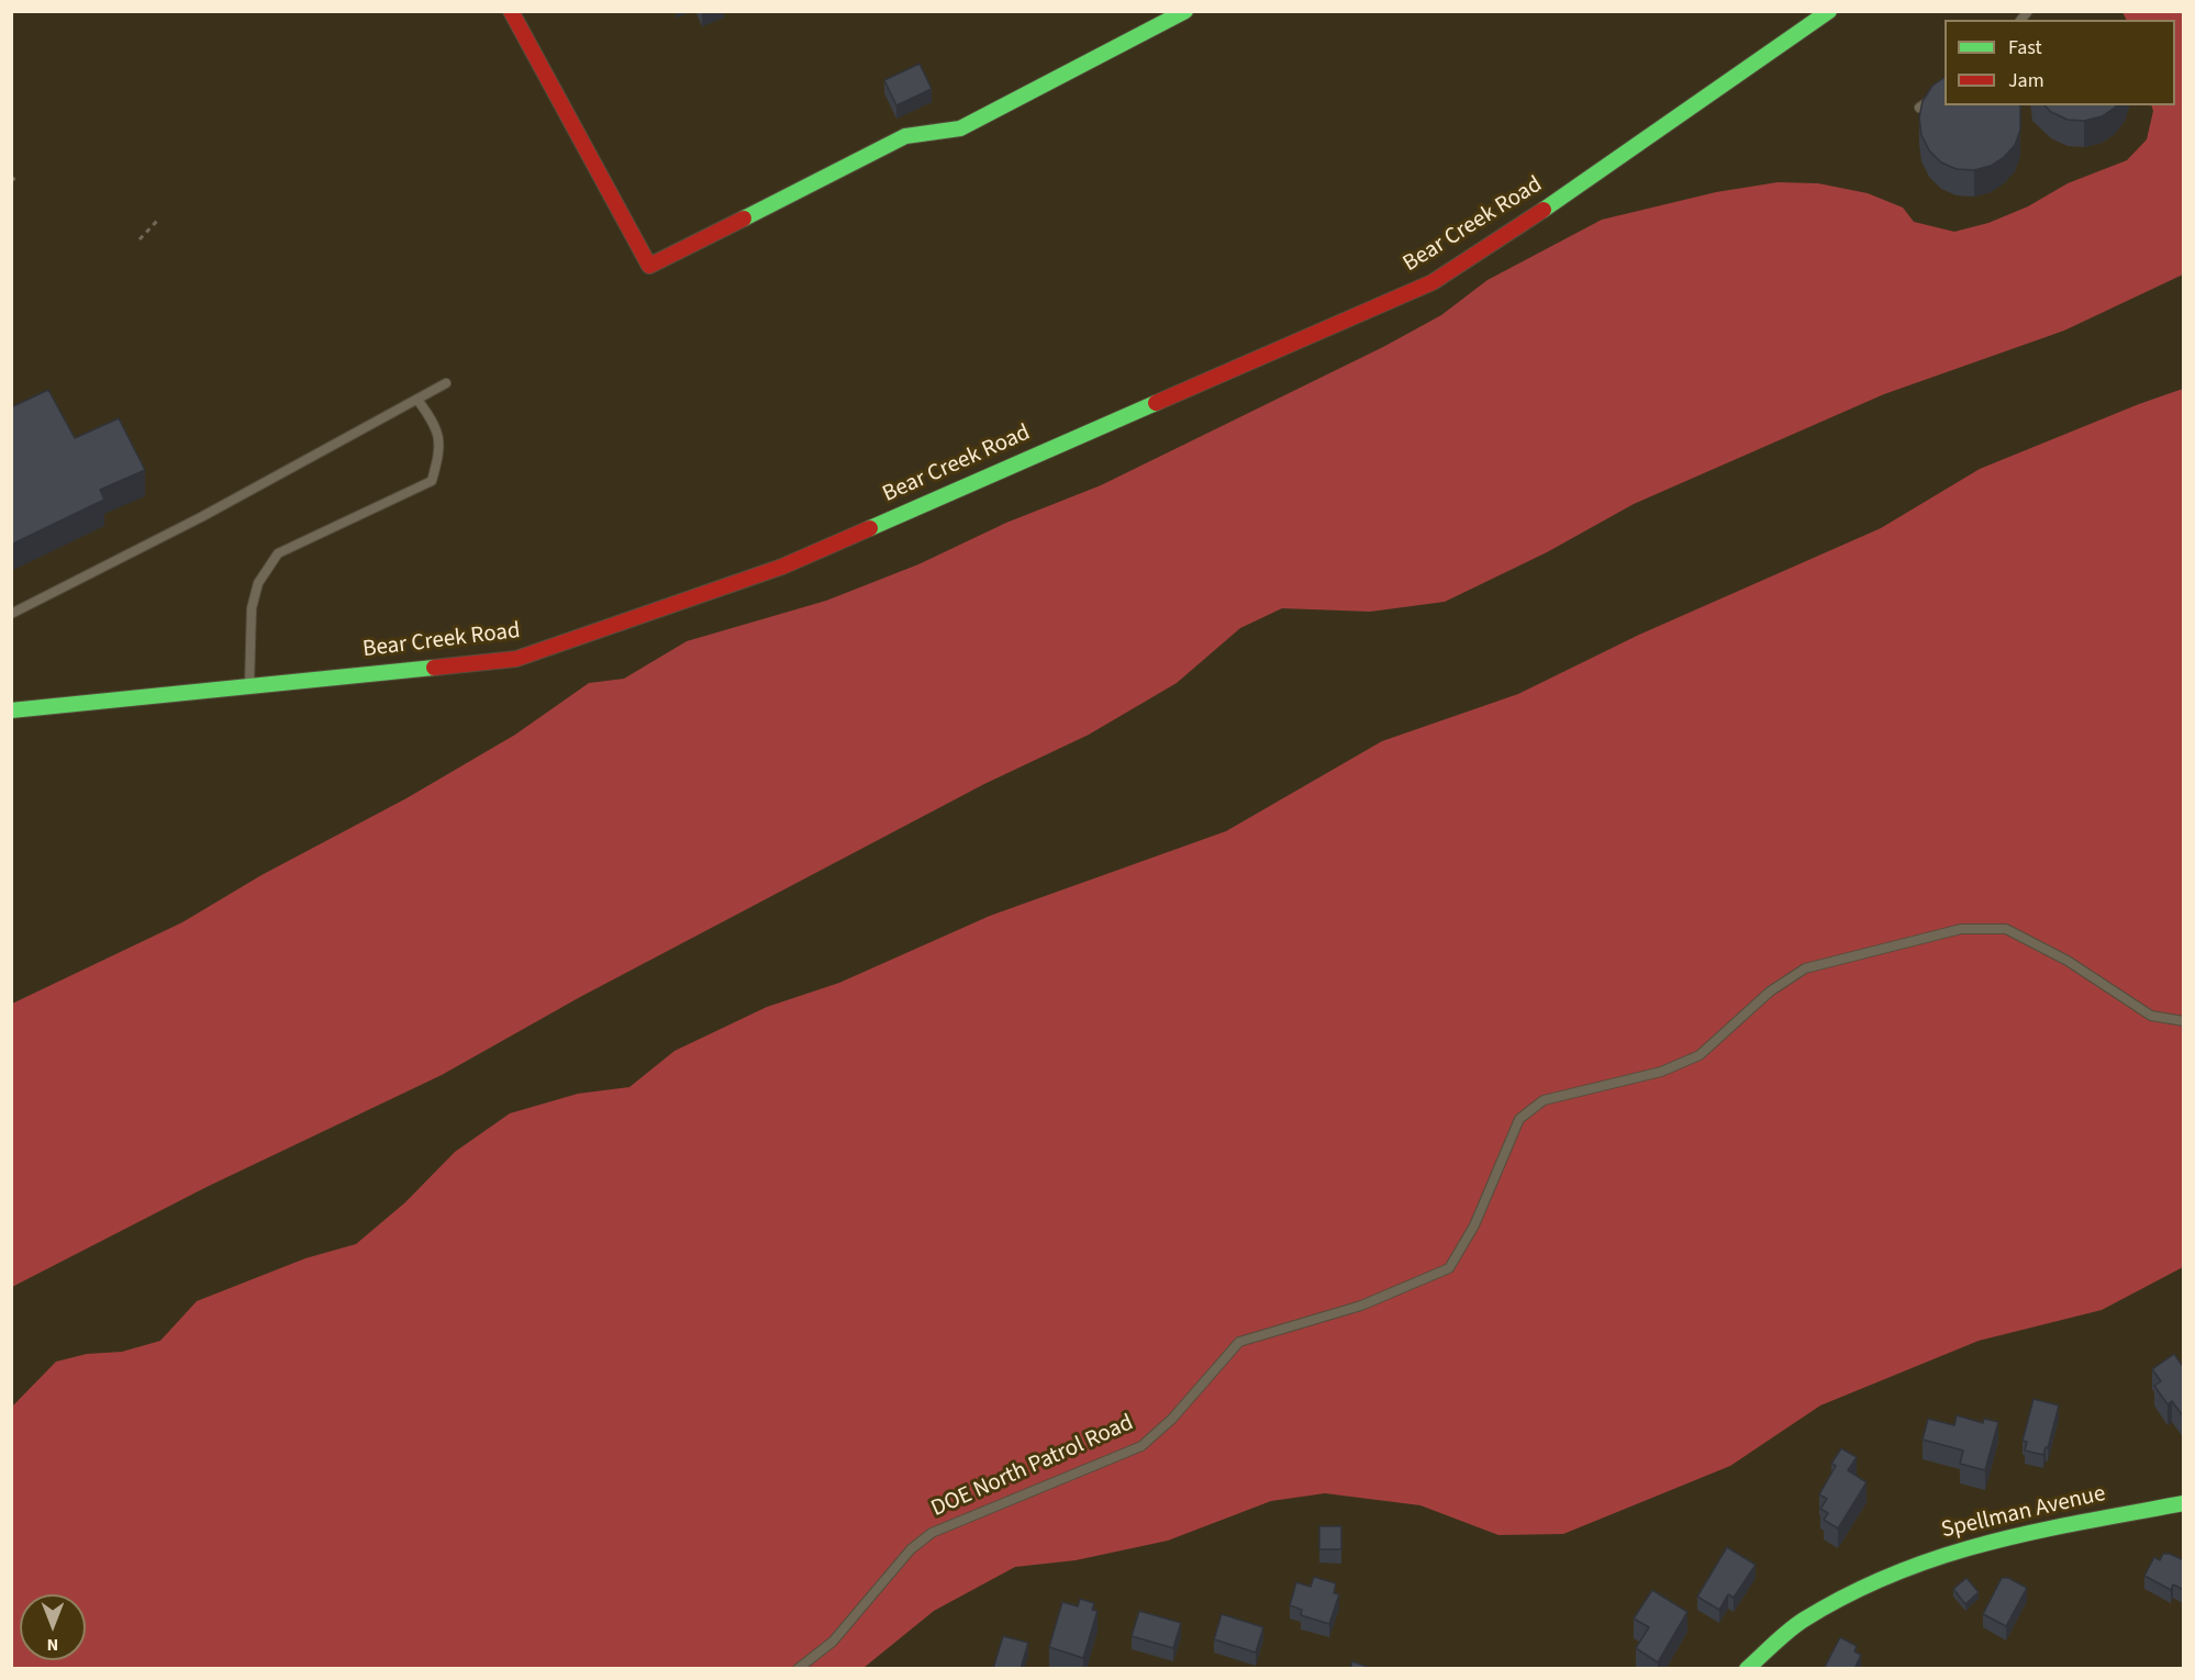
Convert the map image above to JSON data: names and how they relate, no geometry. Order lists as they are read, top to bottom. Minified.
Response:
{"streets":{"street":["Bear Creek Road","Spellman Avenue"],"lane":["DOE North Patrol Road"]},"legend":["Fast","Jam"],"north":"bottom"}
